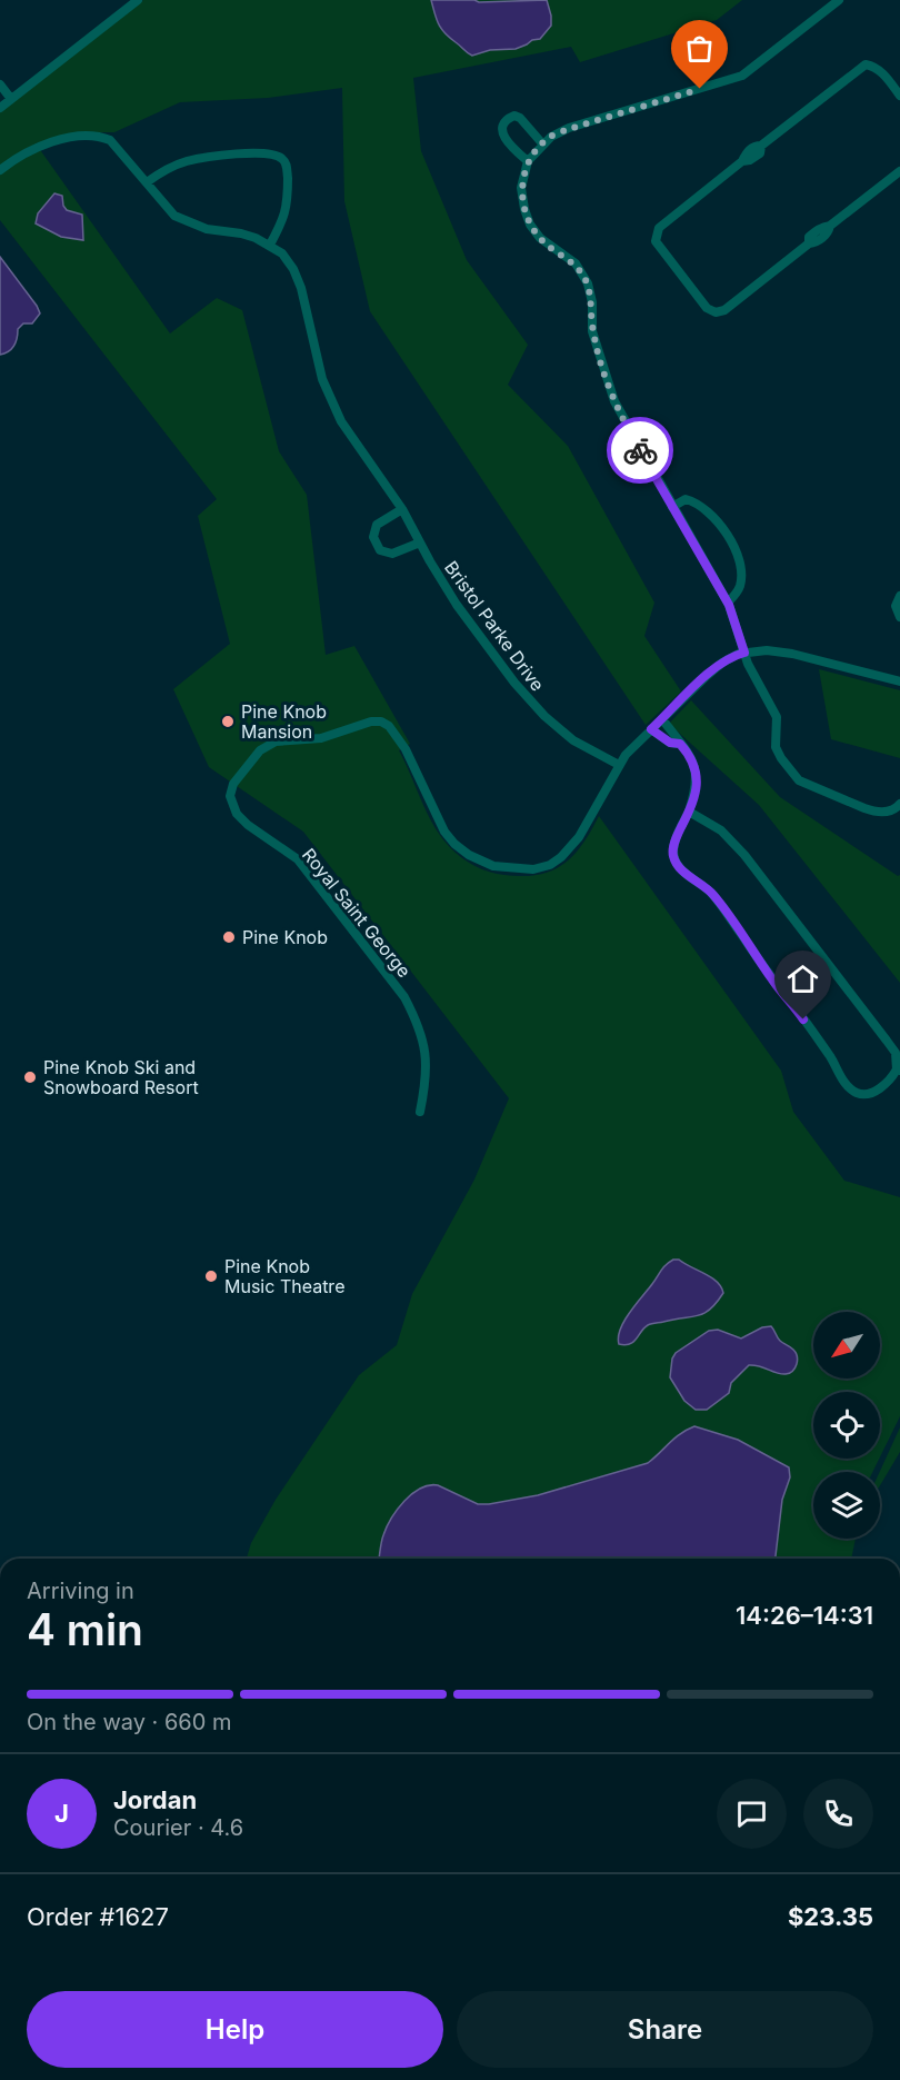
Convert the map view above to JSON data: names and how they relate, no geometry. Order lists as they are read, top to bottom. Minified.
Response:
{"streets":{"street":["Bristol Parke Drive","Royal Saint George"]},"crossings":[["Bristol Parke Drive","Royal Saint George"]],"places":["Pine Knob Mansion","Pine Knob","Pine Knob Ski and Snowboard Resort","Pine Knob Music Theatre"],"north":"bottom left","page":{"heading":["4 min","Arriving in","14:26–14:31"],"panel":["Jordan","Courier · 4.6","Order #1627","$23.35"],"bar":"On the way · 660 m","round":"J","buttons":["Help","Share"]}}
